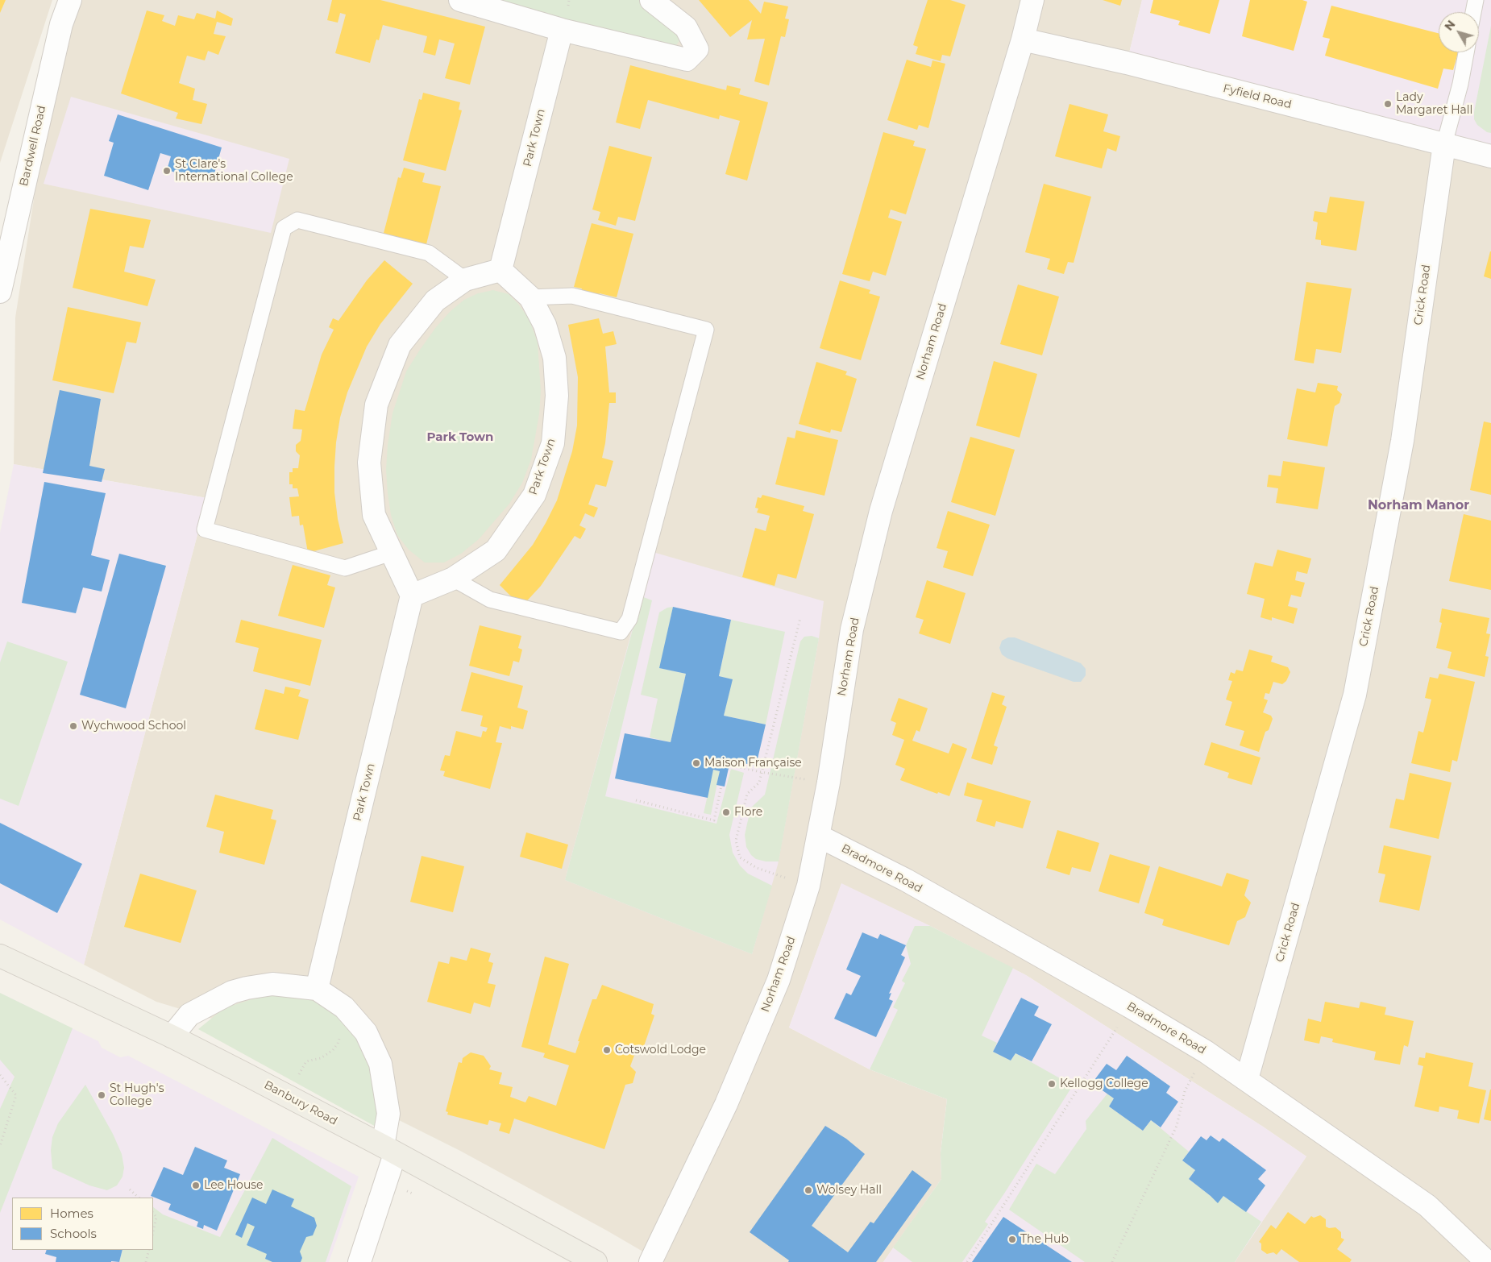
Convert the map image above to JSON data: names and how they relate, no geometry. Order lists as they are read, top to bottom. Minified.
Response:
{"streets":{"main road":["Banbury Road"],"street":["Fyfield Road","Park Town","Bardwell Road","Crick Road","Norham Road","Bradmore Road"]},"crossings":[["Fyfield Road","Crick Road"],["Fyfield Road","Norham Road"],["Crick Road","Bradmore Road"],["Norham Road","Bradmore Road"]],"districts":["Park Town","Norham Manor"],"places":["Lady Margaret Hall","St Clare's International College","Wychwood School","Maison Française","Flore","Cotswold Lodge","Kellogg College","St Hugh's College","Lee House","Wolsey Hall","The Hub"],"legend":["Homes","Schools"],"north":"top left"}
